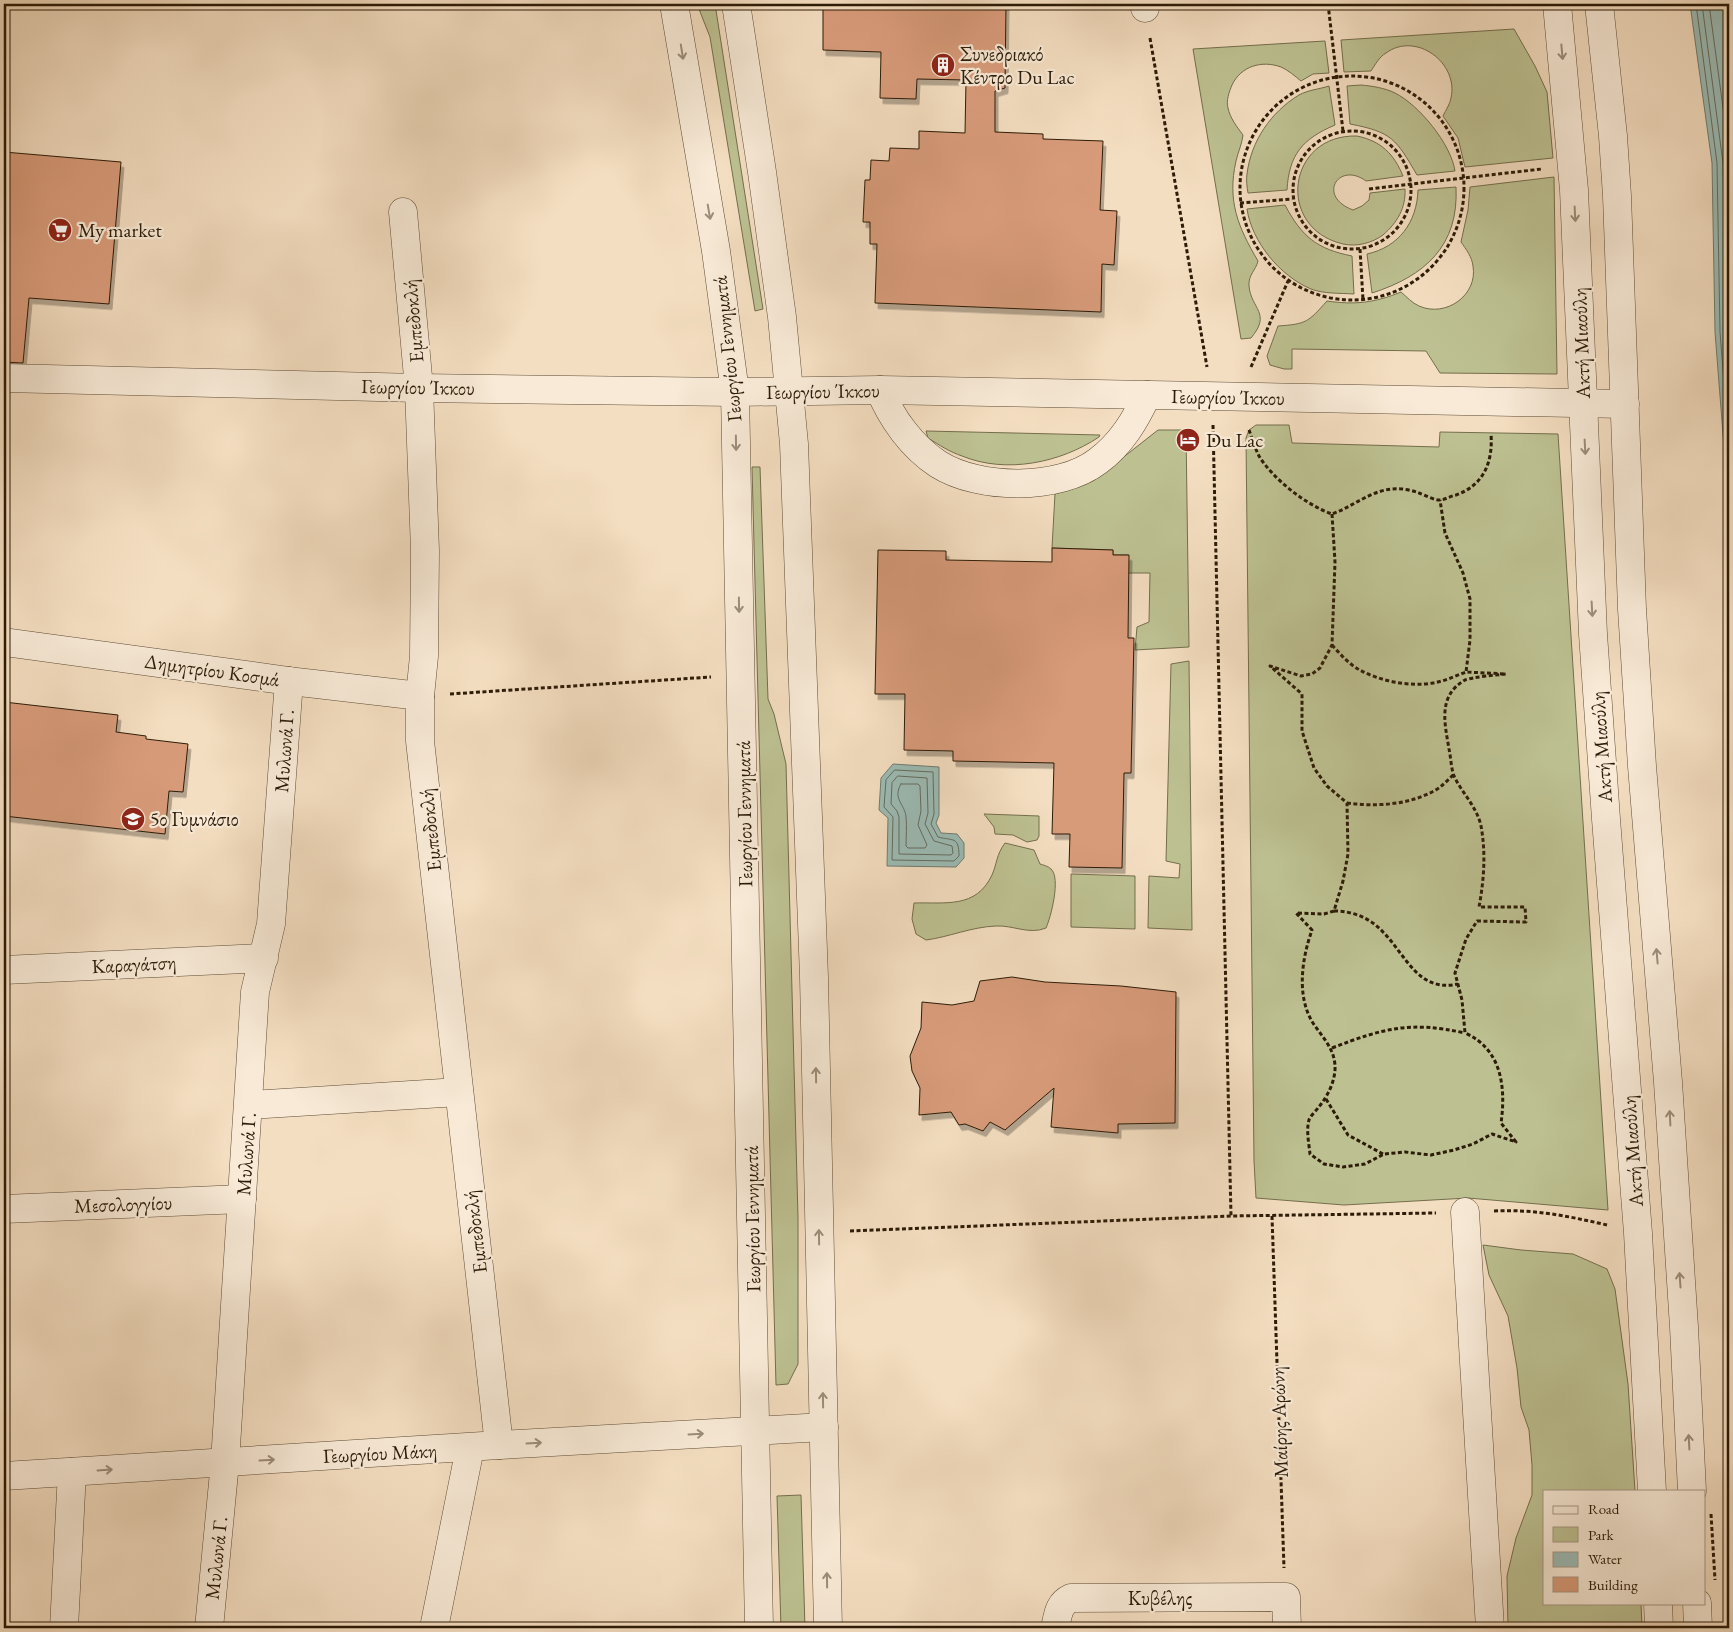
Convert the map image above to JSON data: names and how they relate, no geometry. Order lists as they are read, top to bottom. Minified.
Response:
{"streets":{"street":["Εμπεδοκλή","Ακτή Μιαούλη","Γεωργίου Γεννηματά","Γεωργίου Ίκκου","Δημητρίου Κοσμά","Μυλωνά Γ.","Καραγάτση","Μεσολογγίου","Γεωργίου Μάκη","Κυβέλης"],"path":["Μαίρης Αρώνη"]},"crossings":[["Εμπεδοκλή","Γεωργίου Ίκκου"],["Εμπεδοκλή","Δημητρίου Κοσμά"],["Εμπεδοκλή","Γεωργίου Μάκη"],["Ακτή Μιαούλη","Γεωργίου Ίκκου"],["Γεωργίου Γεννηματά","Γεωργίου Ίκκου"],["Γεωργίου Γεννηματά","Γεωργίου Μάκη"],["Δημητρίου Κοσμά","Μυλωνά Γ."],["Μυλωνά Γ.","Καραγάτση"],["Μυλωνά Γ.","Μεσολογγίου"],["Μυλωνά Γ.","Γεωργίου Μάκη"],["Μαίρης Αρώνη","Κυβέλης"]],"one_way":["Γεωργίου Μάκη"],"places":{"building":["Συνεδριακό Κέντρο Du Lac"],"supermarket":["My market"],"hotel":["Du Lac"],"school or university":["5ο Γυμνάσιο"]},"legend":["Road","Park","Water","Building"]}
